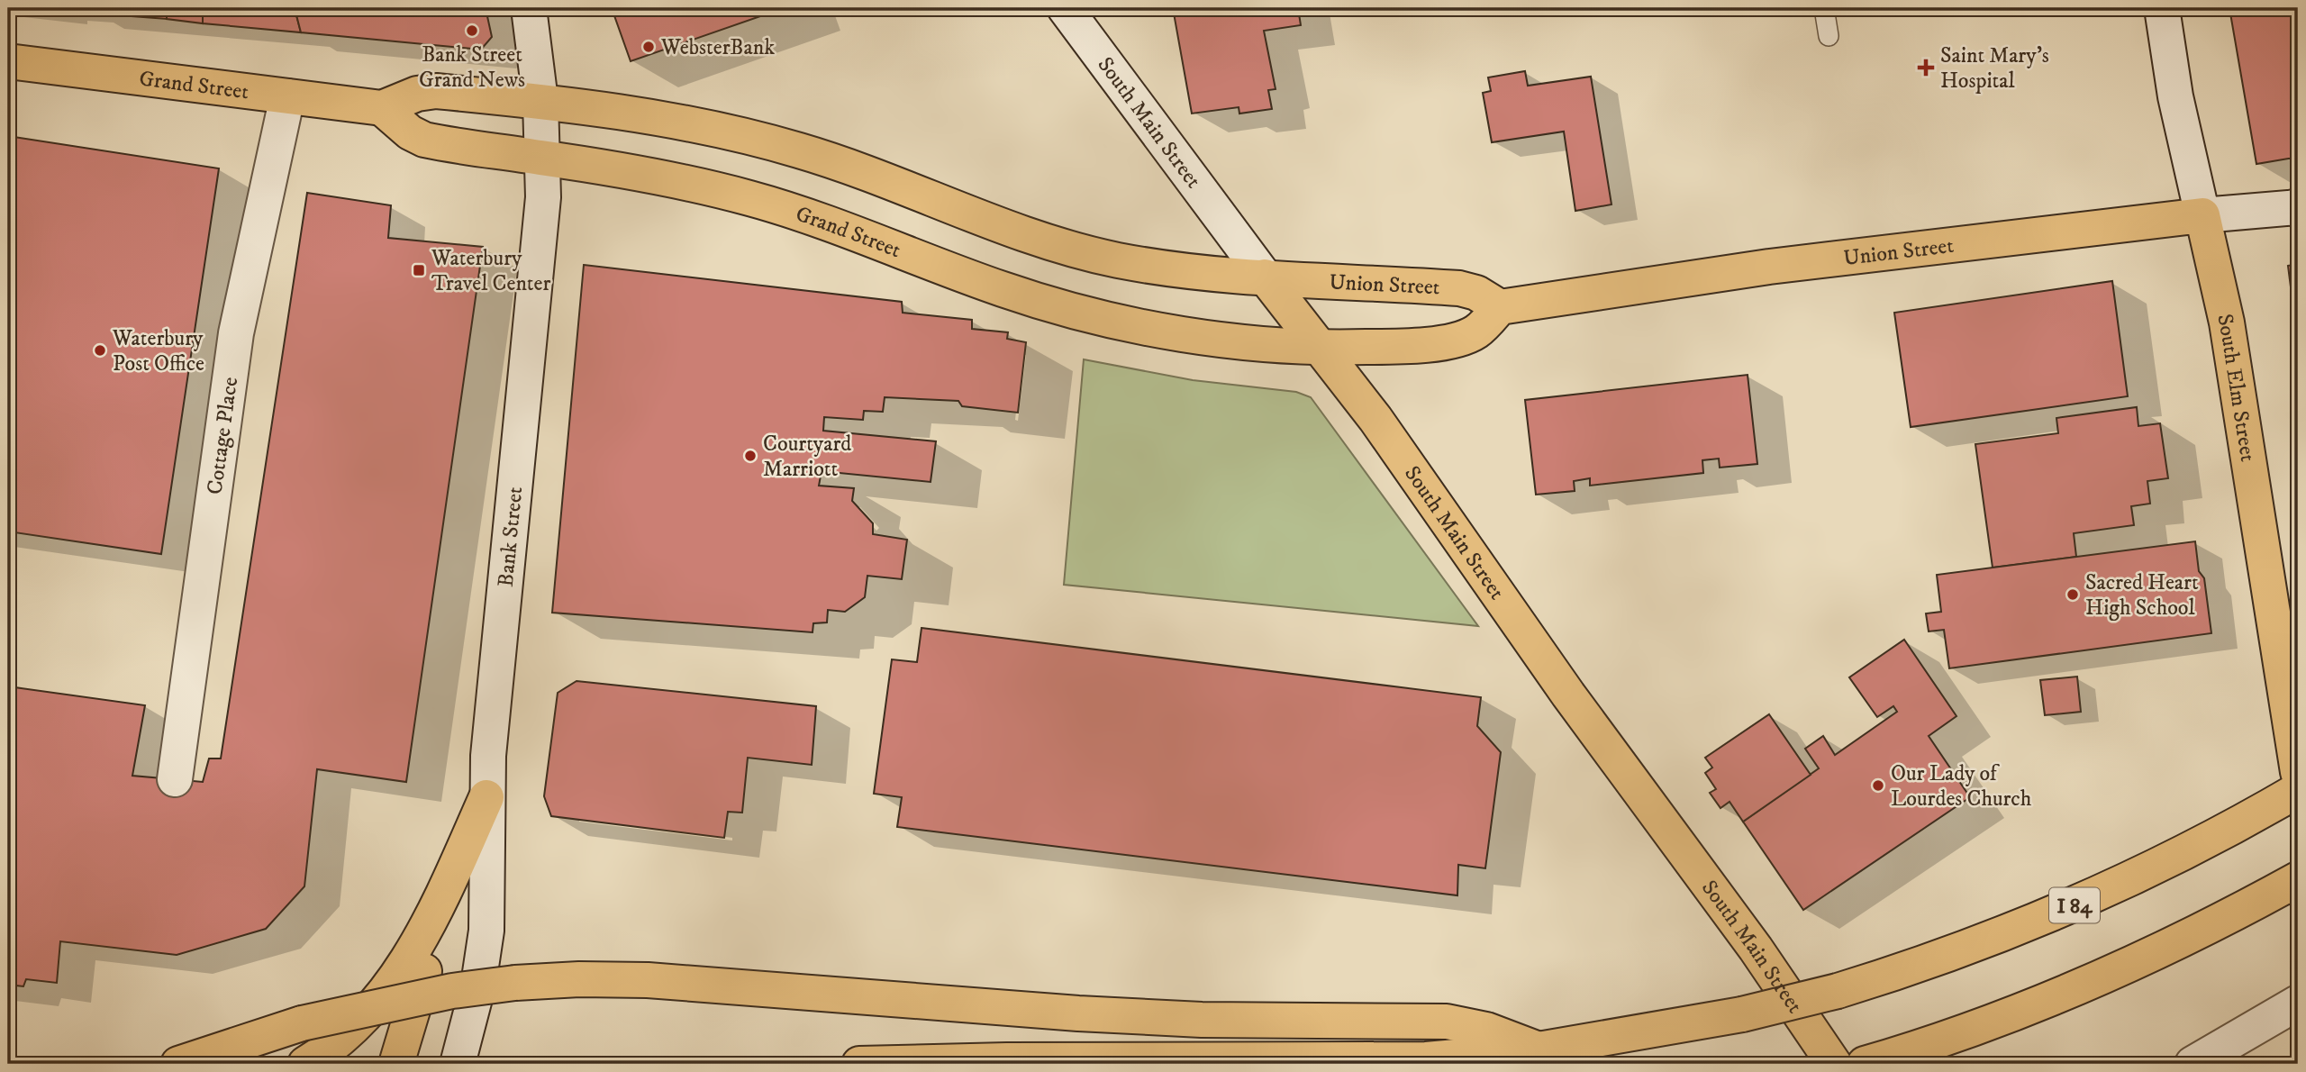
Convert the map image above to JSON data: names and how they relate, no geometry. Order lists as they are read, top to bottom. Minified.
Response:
{"streets":{"main road":["Grand Street","South Main Street","Union Street","South Elm Street","Cottage Place","Bank Street","I 84"]},"crossings":[["Grand Street","South Main Street"],["Grand Street","Union Street"],["Grand Street","Cottage Place"],["Grand Street","Bank Street"],["South Main Street","Union Street"],["Union Street","South Elm Street"]],"places":{"other":["Bank Street Grand News","WebsterBank","Waterbury Post Office","Courtyard Marriott","Sacred Heart High School","Our Lady of Lourdes Church"],"health":["Saint Mary's Hospital"],"transit":["Waterbury Travel Center"]}}
